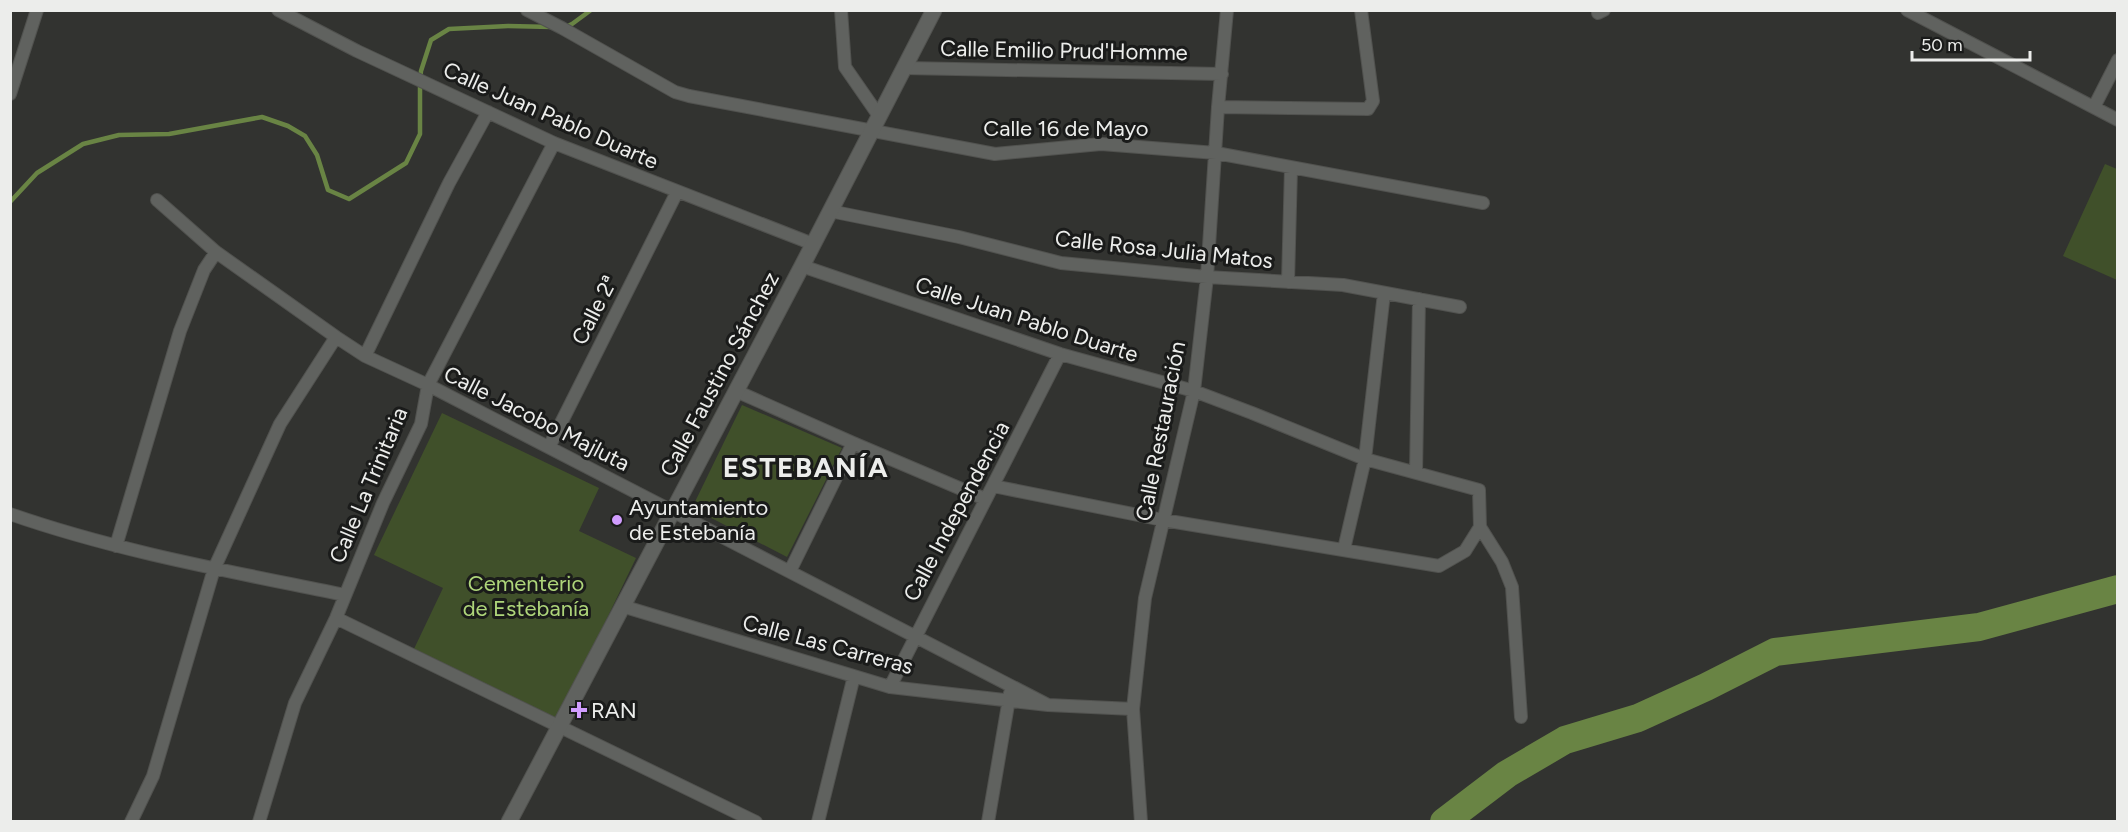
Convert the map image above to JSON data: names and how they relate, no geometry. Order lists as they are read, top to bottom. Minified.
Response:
{"streets":{"street":["Calle Emilio Prud'Homme","Calle Juan Pablo Duarte","Calle 16 de Mayo","Calle Rosa Julia Matos","Calle 2ª","Calle Faustino Sánchez","Calle Jacobo Majluta","Calle Restauración","Calle La Trinitaria","Calle Independencia","Calle Las Carreras"]},"crossings":[["Calle Emilio Prud'Homme","Calle Faustino Sánchez"],["Calle Emilio Prud'Homme","Calle Restauración"],["Calle Juan Pablo Duarte","Calle 2ª"],["Calle Juan Pablo Duarte","Calle Faustino Sánchez"],["Calle Juan Pablo Duarte","Calle Restauración"],["Calle Juan Pablo Duarte","Calle La Trinitaria"],["Calle Juan Pablo Duarte","Calle Independencia"],["Calle 16 de Mayo","Calle Faustino Sánchez"],["Calle 16 de Mayo","Calle Restauración"],["Calle Rosa Julia Matos","Calle Faustino Sánchez"],["Calle Rosa Julia Matos","Calle Restauración"],["Calle 2ª","Calle Jacobo Majluta"],["Calle Faustino Sánchez","Calle Jacobo Majluta"],["Calle Faustino Sánchez","Calle Las Carreras"],["Calle Jacobo Majluta","Calle La Trinitaria"],["Calle Jacobo Majluta","Calle Independencia"],["Calle Jacobo Majluta","Calle Las Carreras"],["Calle Restauración","Calle Las Carreras"],["Calle Independencia","Calle Las Carreras"]],"districts":["ESTEBANÍA"],"parks":["Cementerio de Estebanía"],"places":{"other":["Ayuntamiento de Estebanía"],"health":["RAN"]},"scale_bar":"50 m"}
